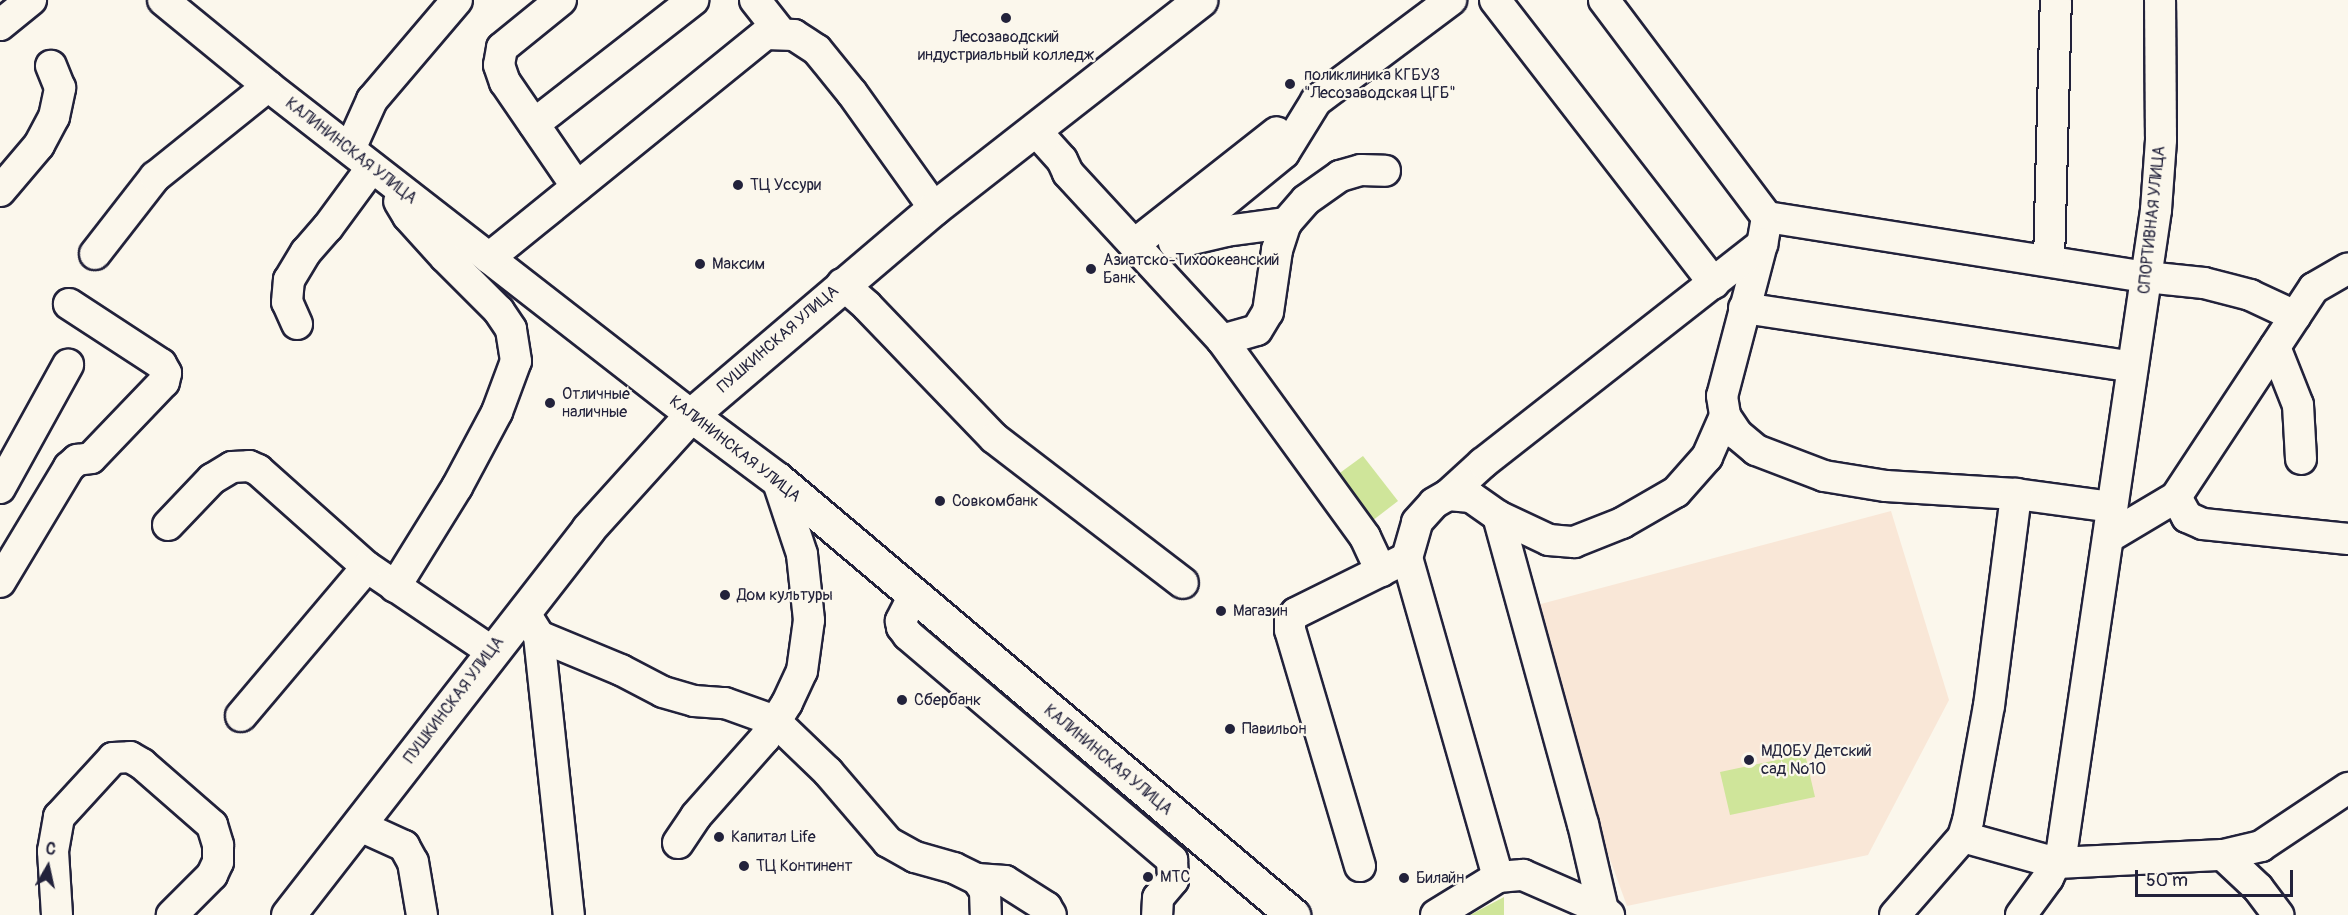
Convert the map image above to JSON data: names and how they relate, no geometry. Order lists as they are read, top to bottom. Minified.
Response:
{"streets":{"main road":["КАЛИНИНСКАЯ УЛИЦА","ПУШКИНСКАЯ УЛИЦА"],"street":["СПОРТИВНАЯ УЛИЦА"]},"crossings":[["КАЛИНИНСКАЯ УЛИЦА","ПУШКИНСКАЯ УЛИЦА"]],"places":["Лесозаводский индустриальный колледж","поликлиника КГБУЗ \"Лесозаводская ЦГБ\"","ТЦ Уссури","Максим","Азиатско-Тихоокеанский Банк","Отличные наличные","Совкомбанк","Дом культуры","Магазин","Сбербанк","Павильон","МДОБУ Детский сад №10","Капитал Life","ТЦ Континент","МТС","Билайн"],"scale_bar":"50 m","north":"top"}
